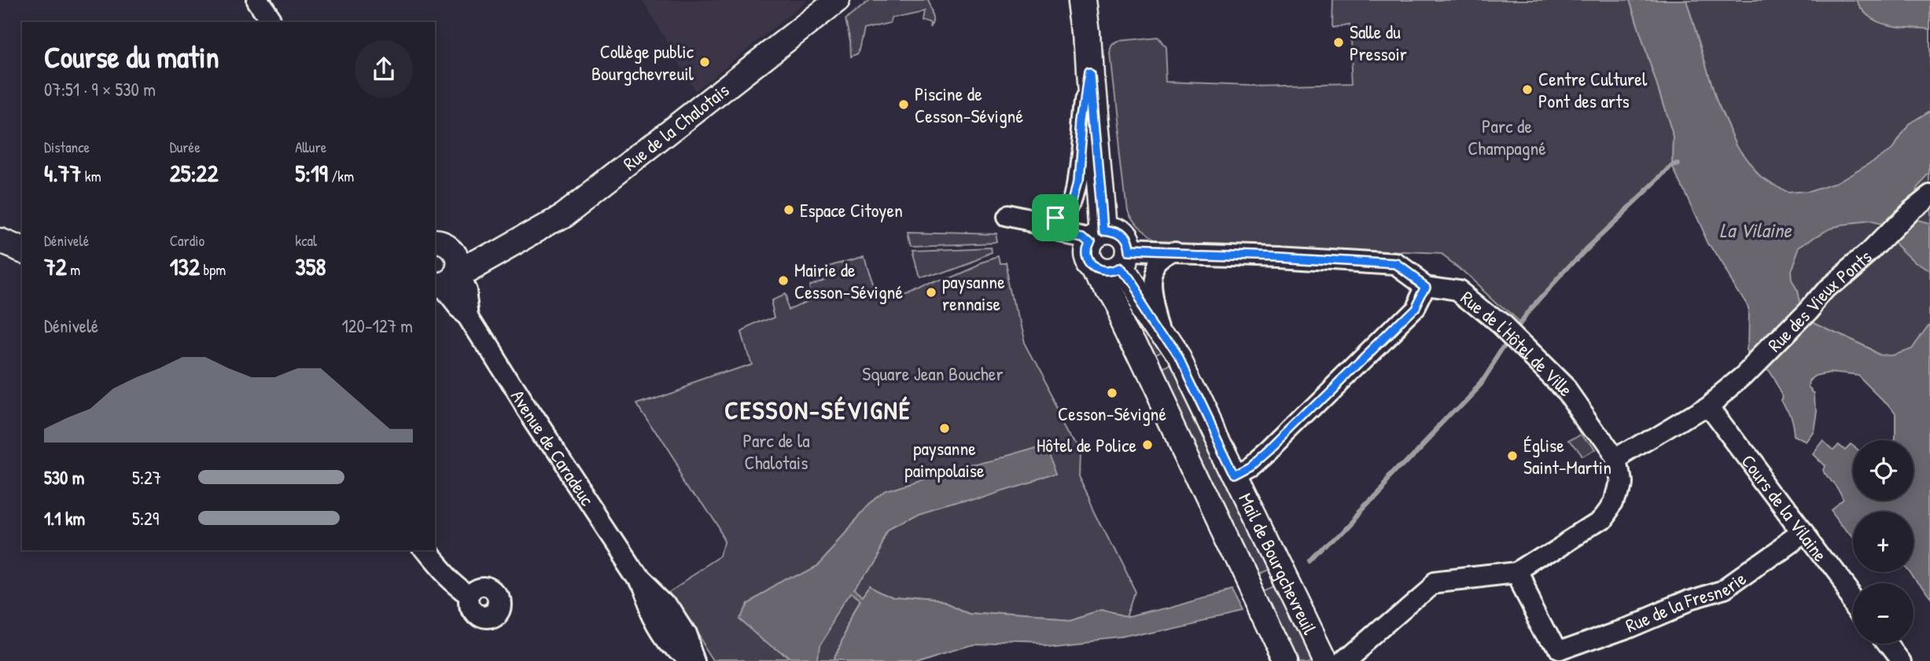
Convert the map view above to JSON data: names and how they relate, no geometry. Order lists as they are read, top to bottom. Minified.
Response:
{"streets":{"main road":["Rue de la Chalotais","Mail de Bourgchevreuil"],"street":["Rue des Vieux Ponts","Rue de l'Hôtel de Ville","Avenue de Caradeuc","Cours de la Vilaine","Rue de la Fresnerie"]},"crossings":[["Rue de la Chalotais","Avenue de Caradeuc"],["Rue des Vieux Ponts","Rue de l'Hôtel de Ville"],["Rue des Vieux Ponts","Cours de la Vilaine"],["Rue de l'Hôtel de Ville","Mail de Bourgchevreuil"],["Cours de la Vilaine","Rue de la Fresnerie"]],"districts":["CESSON-SÉVIGNÉ"],"water":["La Vilaine"],"parks":["Parc de Champagné","Square Jean Boucher","Parc de la Chalotais"],"places":["Salle du Pressoir","Collège public Bourgchevreuil","Centre Culturel Pont des arts","Piscine de Cesson-Sévigné","Espace Citoyen","Mairie de Cesson-Sévigné","paysanne rennaise","Cesson-Sévigné","paysanne paimpolaise","Hôtel de Police","Église Saint-Martin"],"page":{"heading":["Course du matin","07:51 · 9 × 530 m"],"stats":[["Distance","4.77 km"],["Durée","25:22"],["Allure","5:19 /km"],["Dénivelé","72 m"],["Cardio","132 bpm"],["kcal","358"]],"chart":["Dénivelé","120–127 m"],"map_buttons":["+","−"],"list":[{"name":"530 m","note":"5:27"},{"name":"1.1 km","note":"5:29"}]}}
